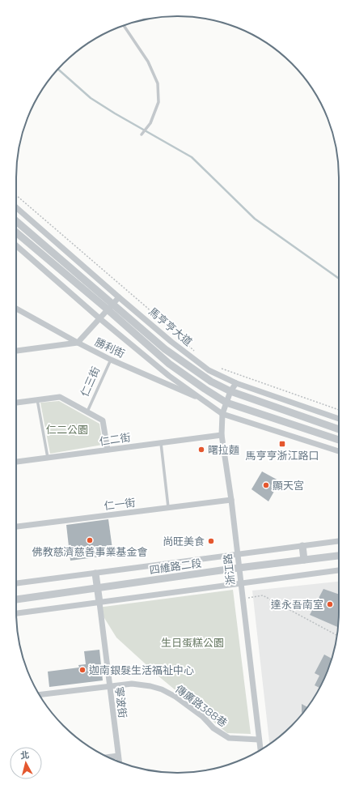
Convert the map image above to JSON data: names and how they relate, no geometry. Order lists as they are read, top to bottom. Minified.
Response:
{"streets":{"street":["馬亨亨大道","勝利街","仁三街","仁二街","仁一街","四維路二段","浙江路","寧波街","傳廣路388巷"]},"crossings":[["馬亨亨大道","浙江路"],["勝利街","仁三街"],["仁三街","仁二街"],["仁二街","浙江路"],["仁一街","浙江路"],["四維路二段","浙江路"],["浙江路","傳廣路388巷"],["寧波街","傳廣路388巷"]],"parks":["仁二公園","生日蛋糕公園"],"places":{"transit":["馬亨亨浙江路口"],"other":["曙拉麵","顯天宮","佛教慈濟慈善事業基金會","尚旺美食","達永吾南室","迦南銀髮生活福祉中心"]},"north":"top"}
